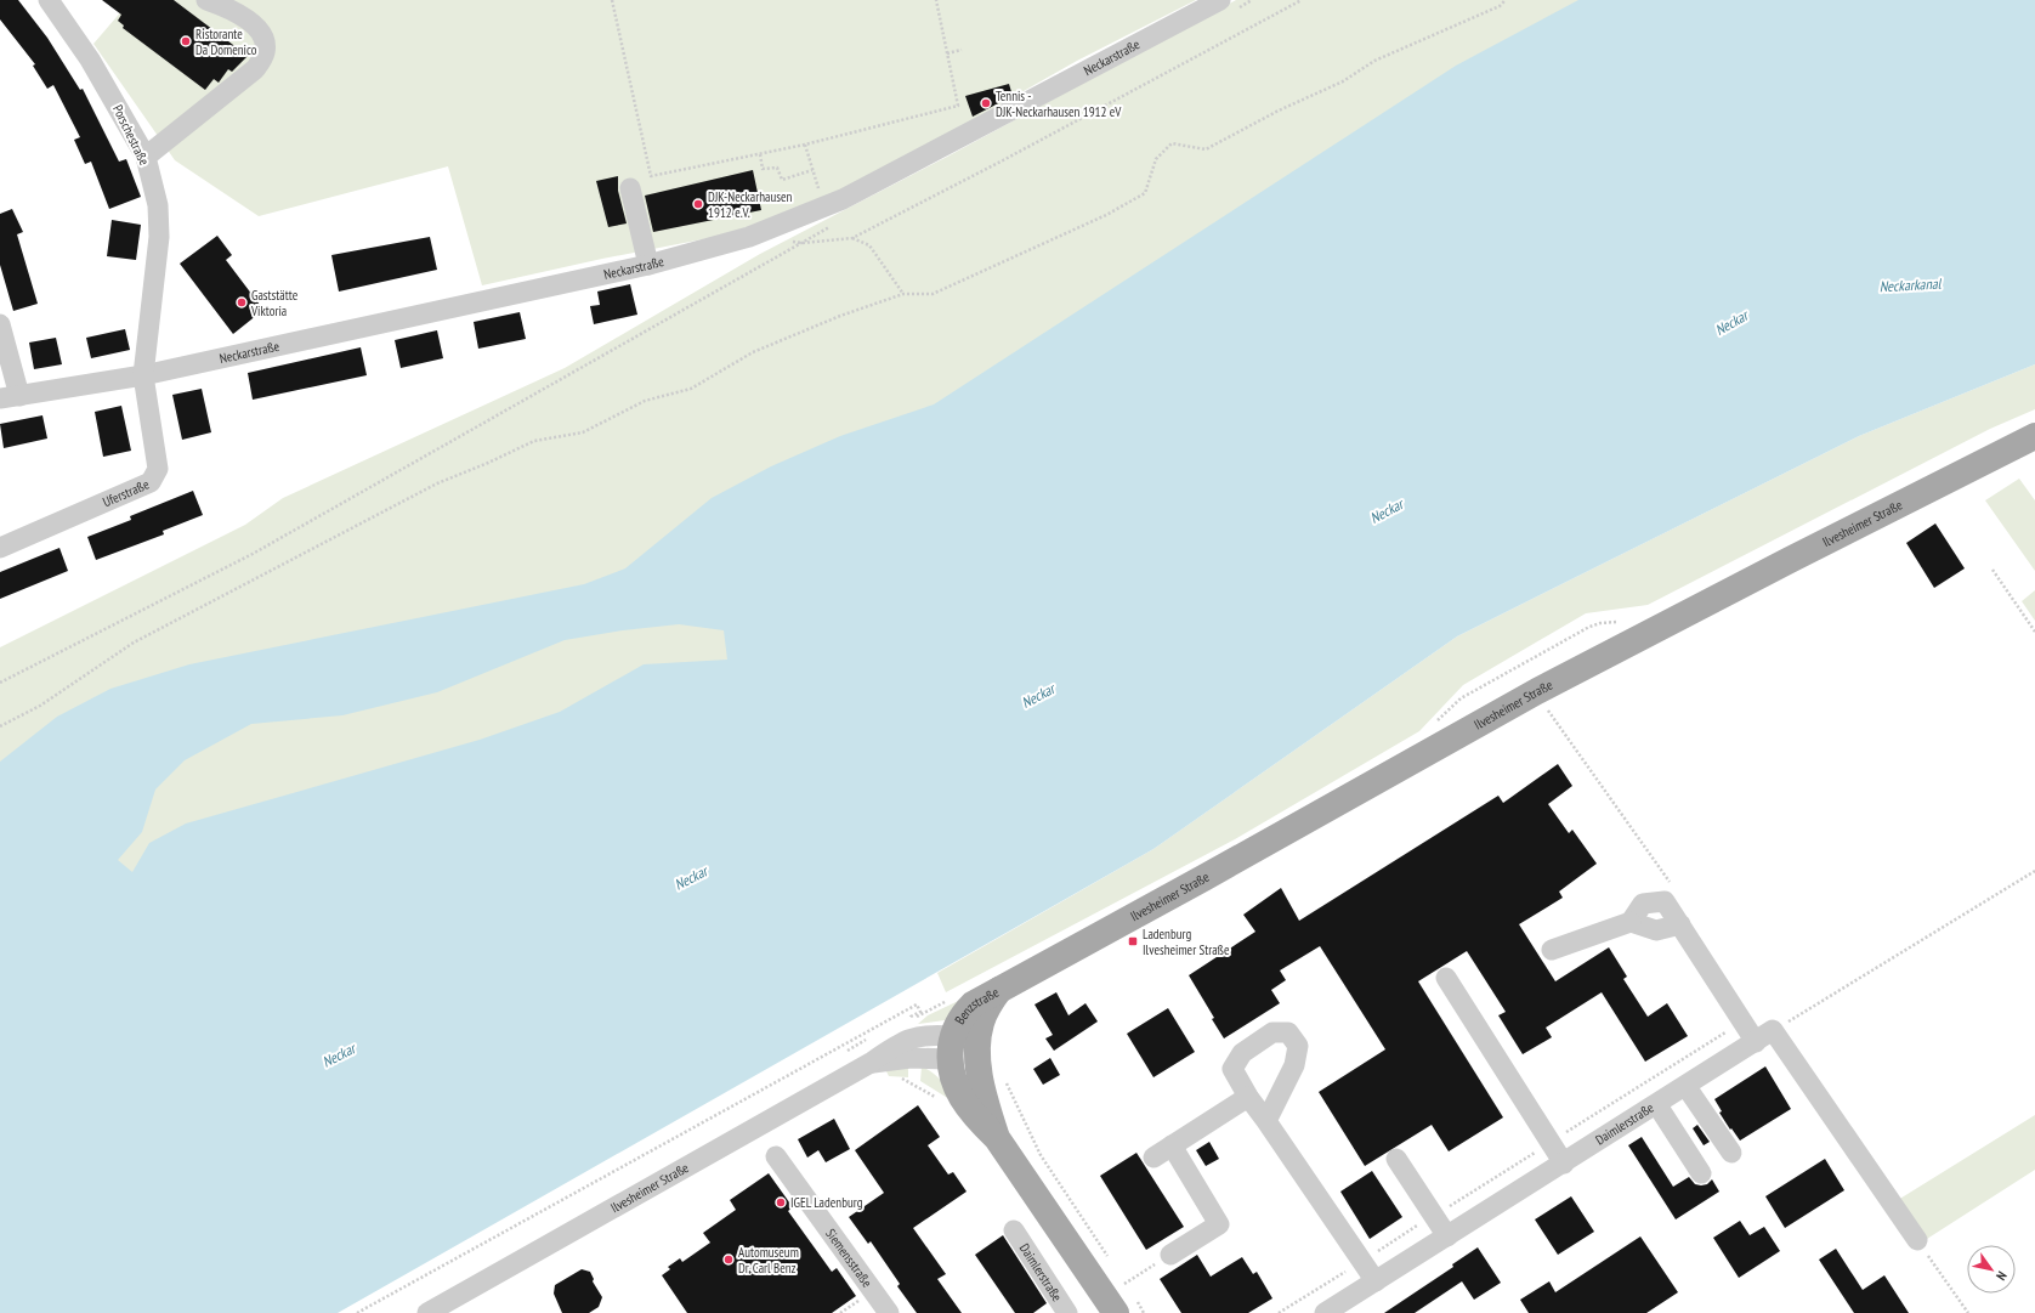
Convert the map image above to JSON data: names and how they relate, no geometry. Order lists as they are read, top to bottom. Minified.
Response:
{"streets":{"main road":["Ilvesheimer Straße","Benzstraße"],"street":["Neckarstraße","Porschestraße","Uferstraße","Daimlerstraße","Siemensstraße"]},"crossings":[["Neckarstraße","Porschestraße"],["Neckarstraße","Uferstraße"],["Porschestraße","Uferstraße"],["Ilvesheimer Straße","Benzstraße"]],"water":["Neckarkanal","Neckar"],"places":{"other":["Ristorante Da Domenico","Tennis - DJK-Neckarhausen 1912 eV","DJK-Neckarhausen 1912 e.V.","Gaststätte Viktoria","IGEL Ladenburg","Automuseum Dr. Carl Benz"],"transit":["Ladenburg Ilvesheimer Straße"]},"north":"bottom right"}
